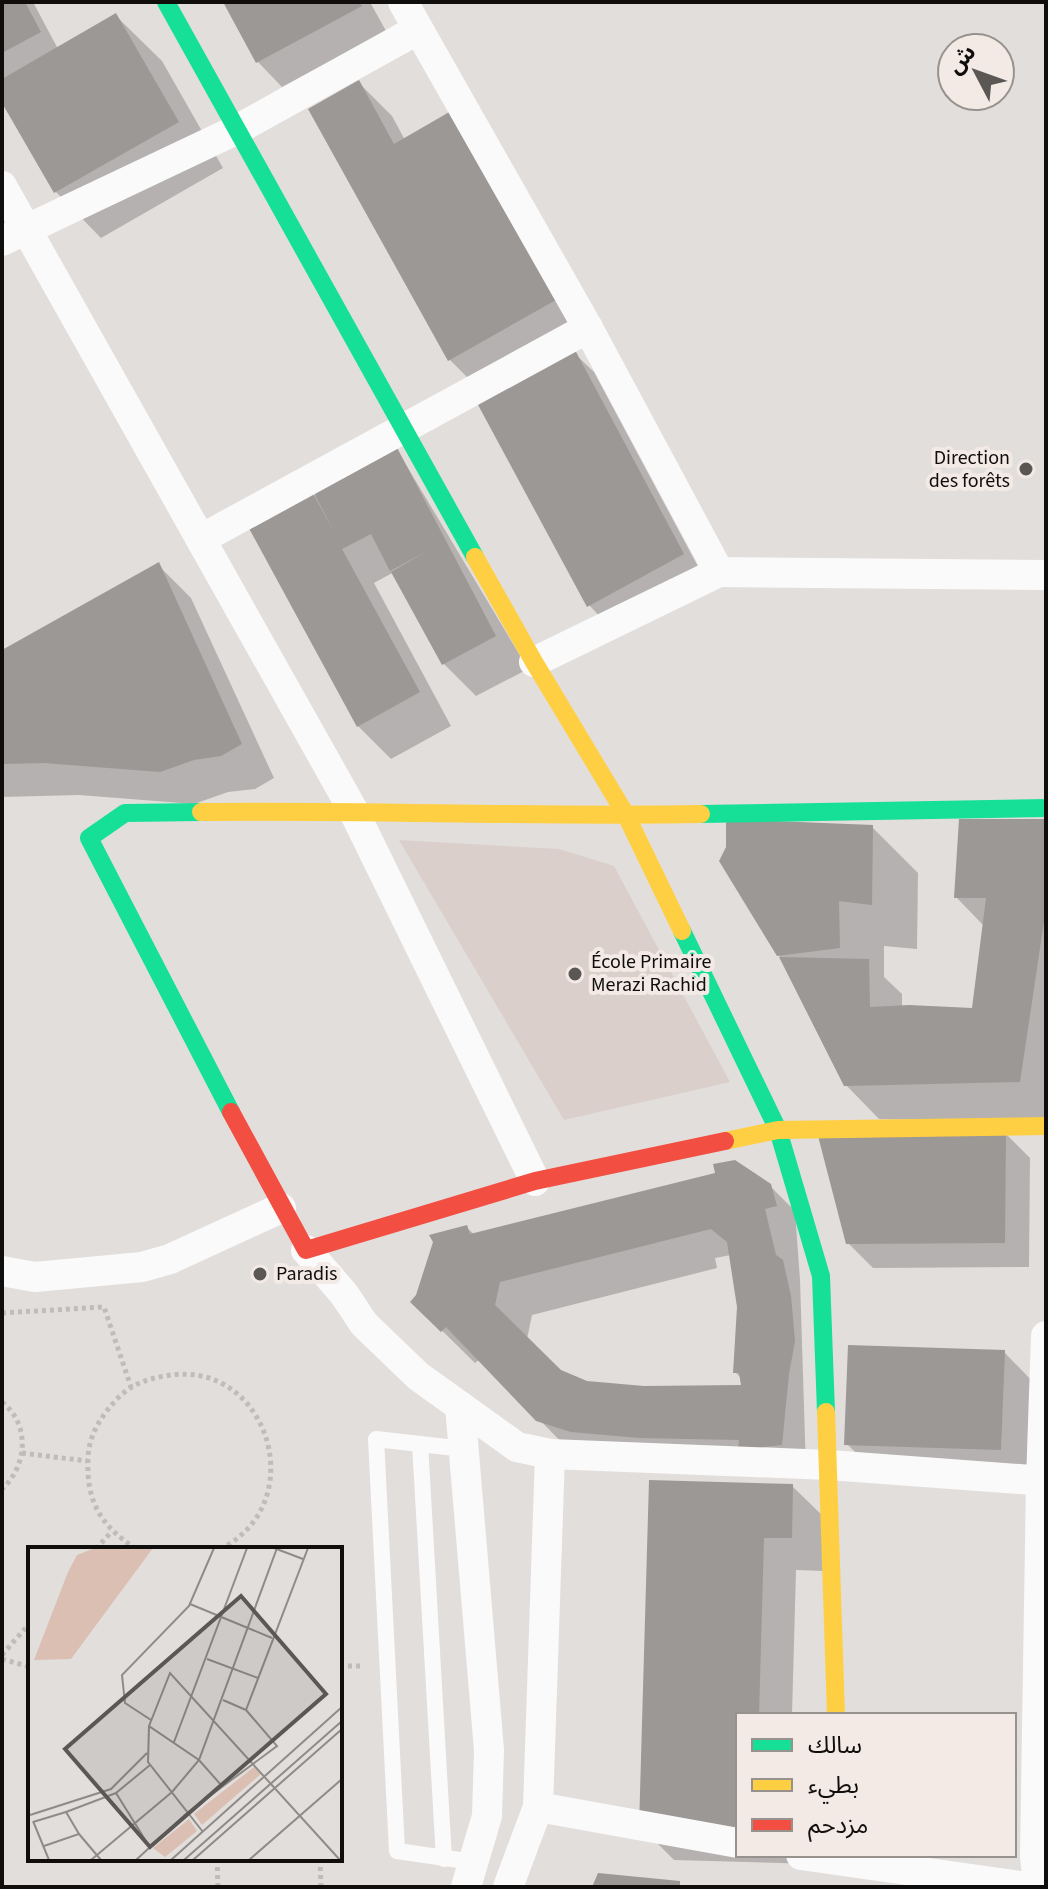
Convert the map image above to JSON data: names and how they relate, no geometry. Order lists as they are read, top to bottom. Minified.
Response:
{"places":["Direction des forêts","École Primaire Merazi Rachid","Paradis"],"legend":["سالك","بطيء","مزدحم"],"north":"top left"}
